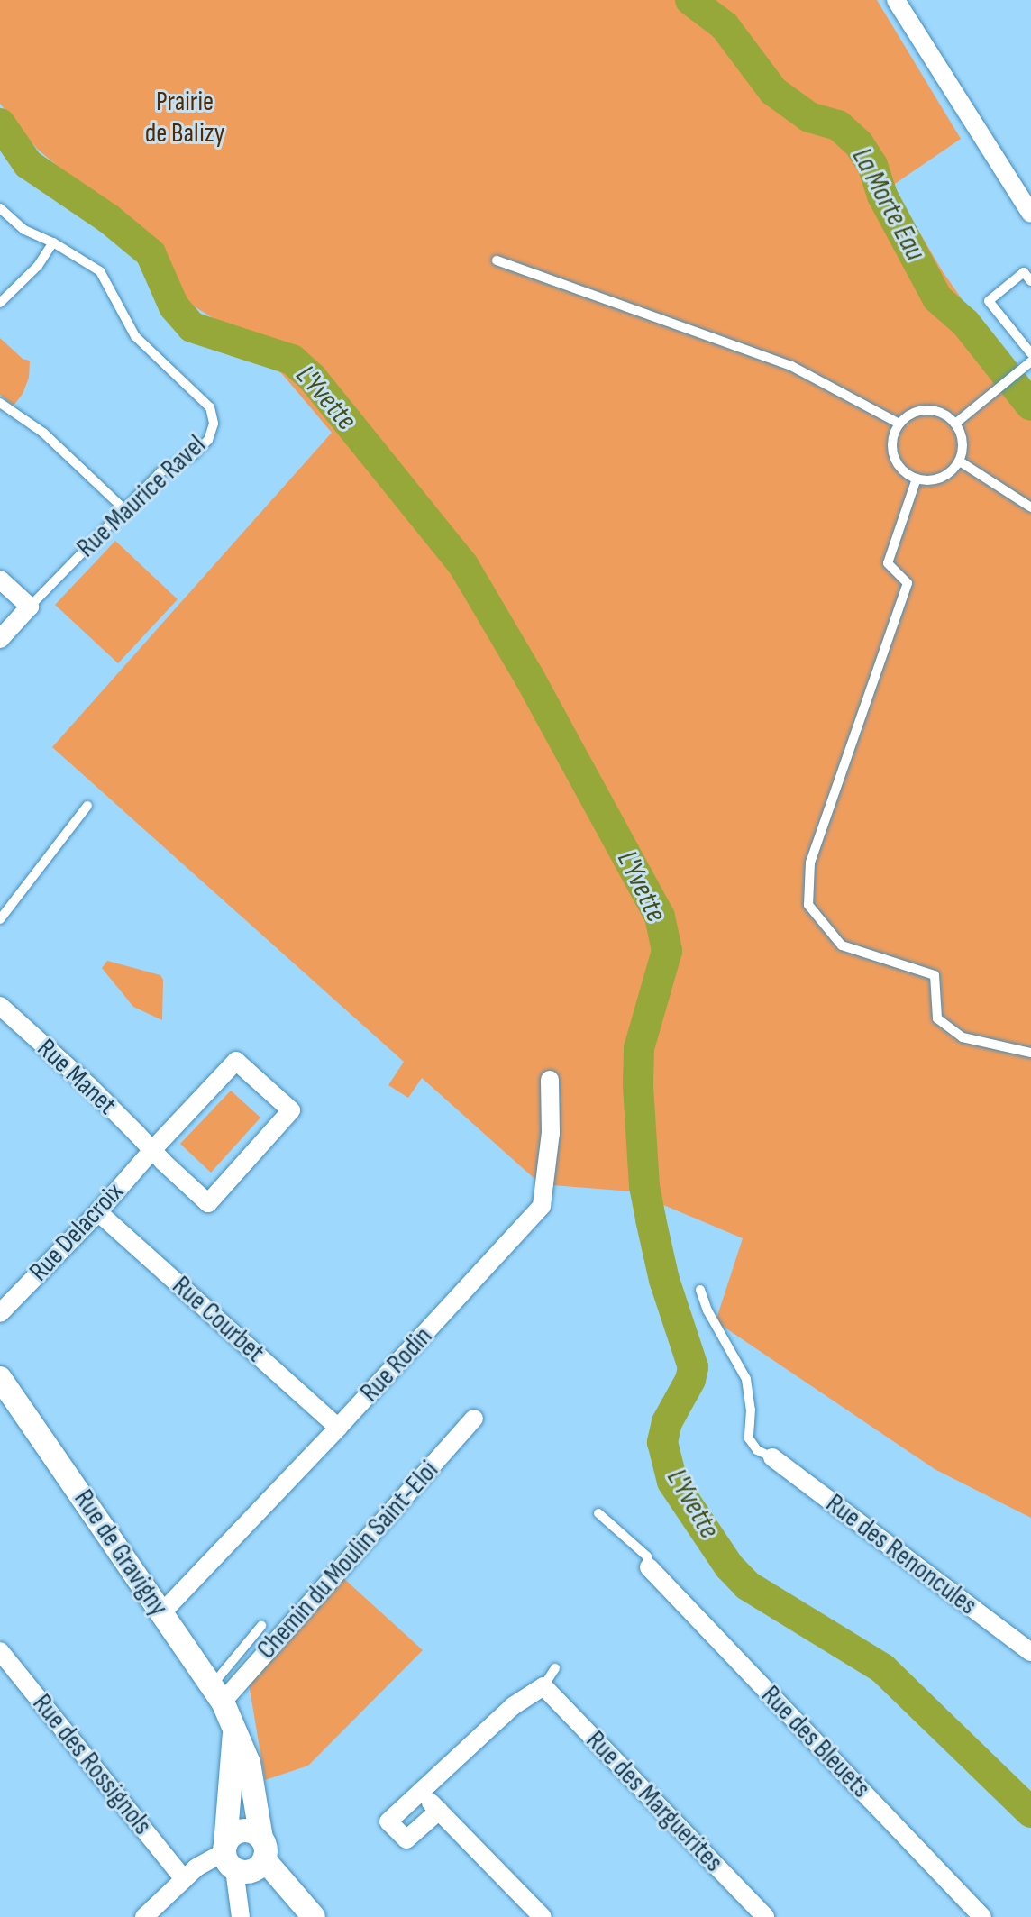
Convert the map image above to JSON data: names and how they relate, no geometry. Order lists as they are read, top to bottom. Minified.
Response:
{"streets":{"street":["Rue Manet","Rue Delacroix","Rue Courbet","Rue Rodin","Rue de Gravigny","Rue des Renoncules","Chemin du Moulin Saint-Eloi","Rue des Bleuets","Rue des Rossignols","Rue des Marguerites"],"lane":["Rue Maurice Ravel"]},"crossings":[["Rue Manet","Rue Delacroix"],["Rue Delacroix","Rue Courbet"],["Rue Courbet","Rue Rodin"],["Rue Rodin","Rue de Gravigny"],["Rue de Gravigny","Chemin du Moulin Saint-Eloi"]],"water":["La Morte Eau","L'Yvette"],"parks":["Prairie de Balizy"]}
